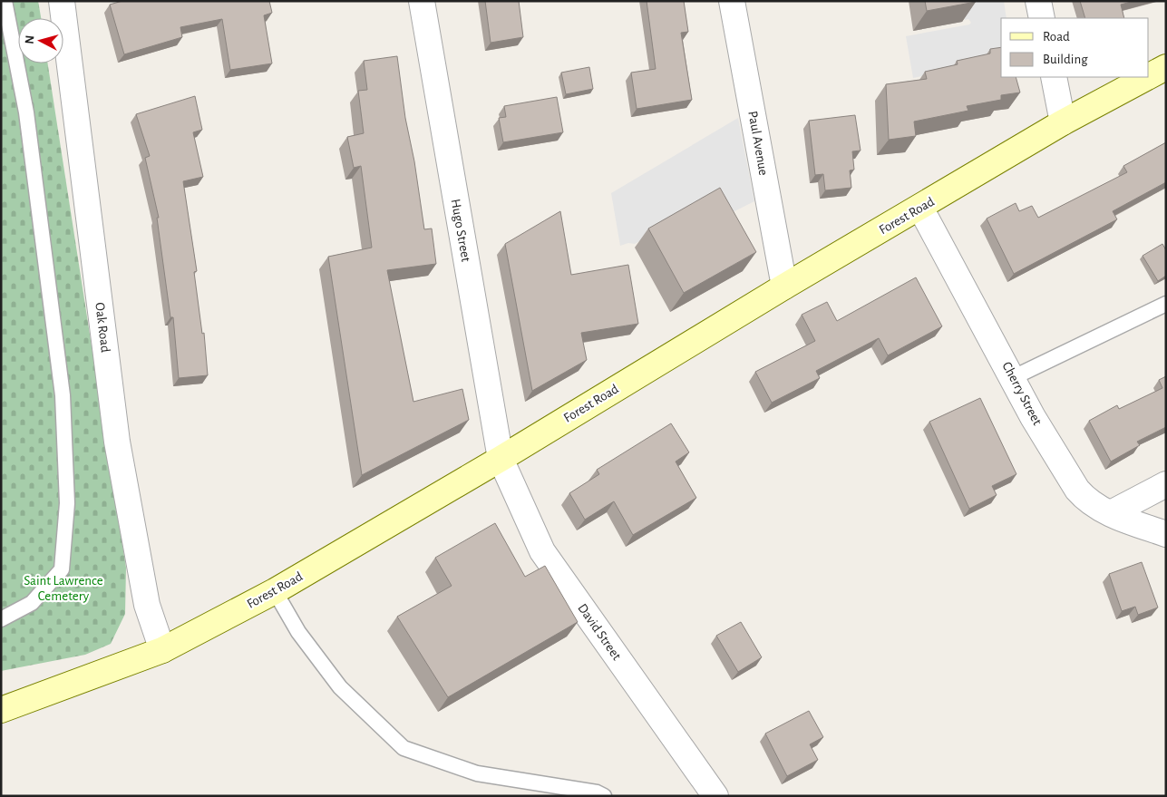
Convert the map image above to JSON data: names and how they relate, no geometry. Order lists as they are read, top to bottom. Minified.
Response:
{"streets":{"main road":["Forest Road"],"street":["Paul Avenue","Hugo Street","Oak Road","Cherry Street","David Street"]},"crossings":[["Paul Avenue","Forest Road"],["Forest Road","Hugo Street"],["Forest Road","Oak Road"],["Forest Road","Cherry Street"],["Forest Road","David Street"],["Hugo Street","David Street"]],"parks":["Saint Lawrence Cemetery"],"legend":["Road","Building"],"north":"left"}
